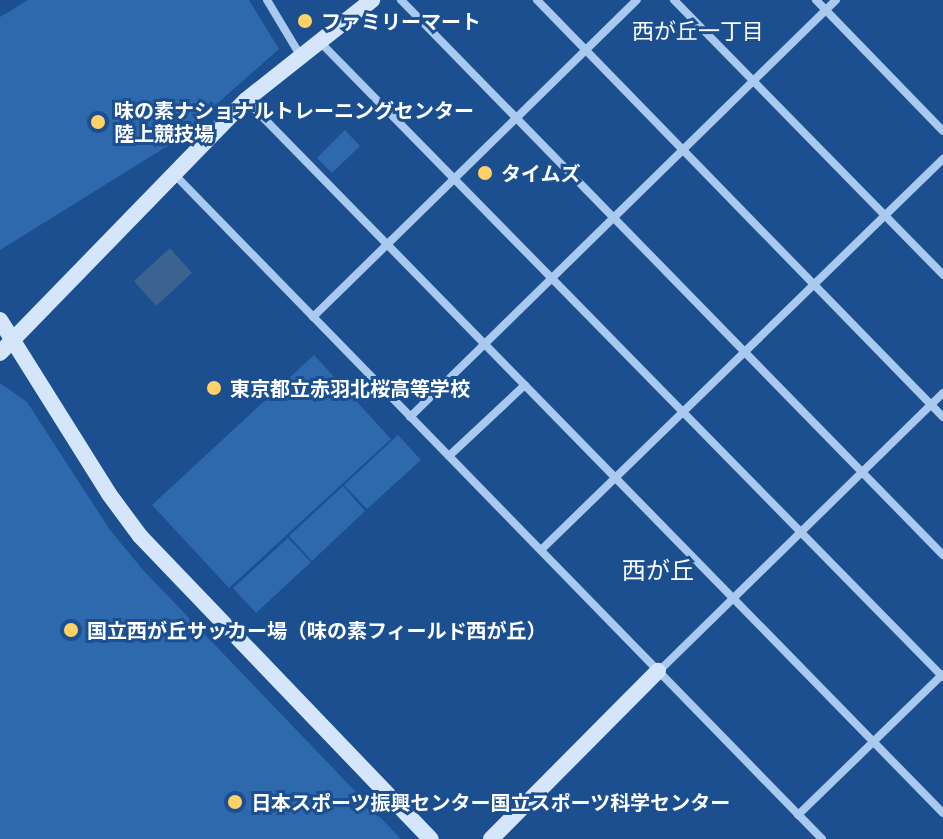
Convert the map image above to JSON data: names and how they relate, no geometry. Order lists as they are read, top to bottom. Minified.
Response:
{"districts":["西が丘一丁目","西が丘"],"places":["ファミリーマート","味の素ナショナルトレーニングセンター 陸上競技場","タイムズ","東京都立赤羽北桜高等学校","国立西が丘サッカー場（味の素フィールド西が丘）","日本スポーツ振興センター国立スポーツ科学センター"]}
